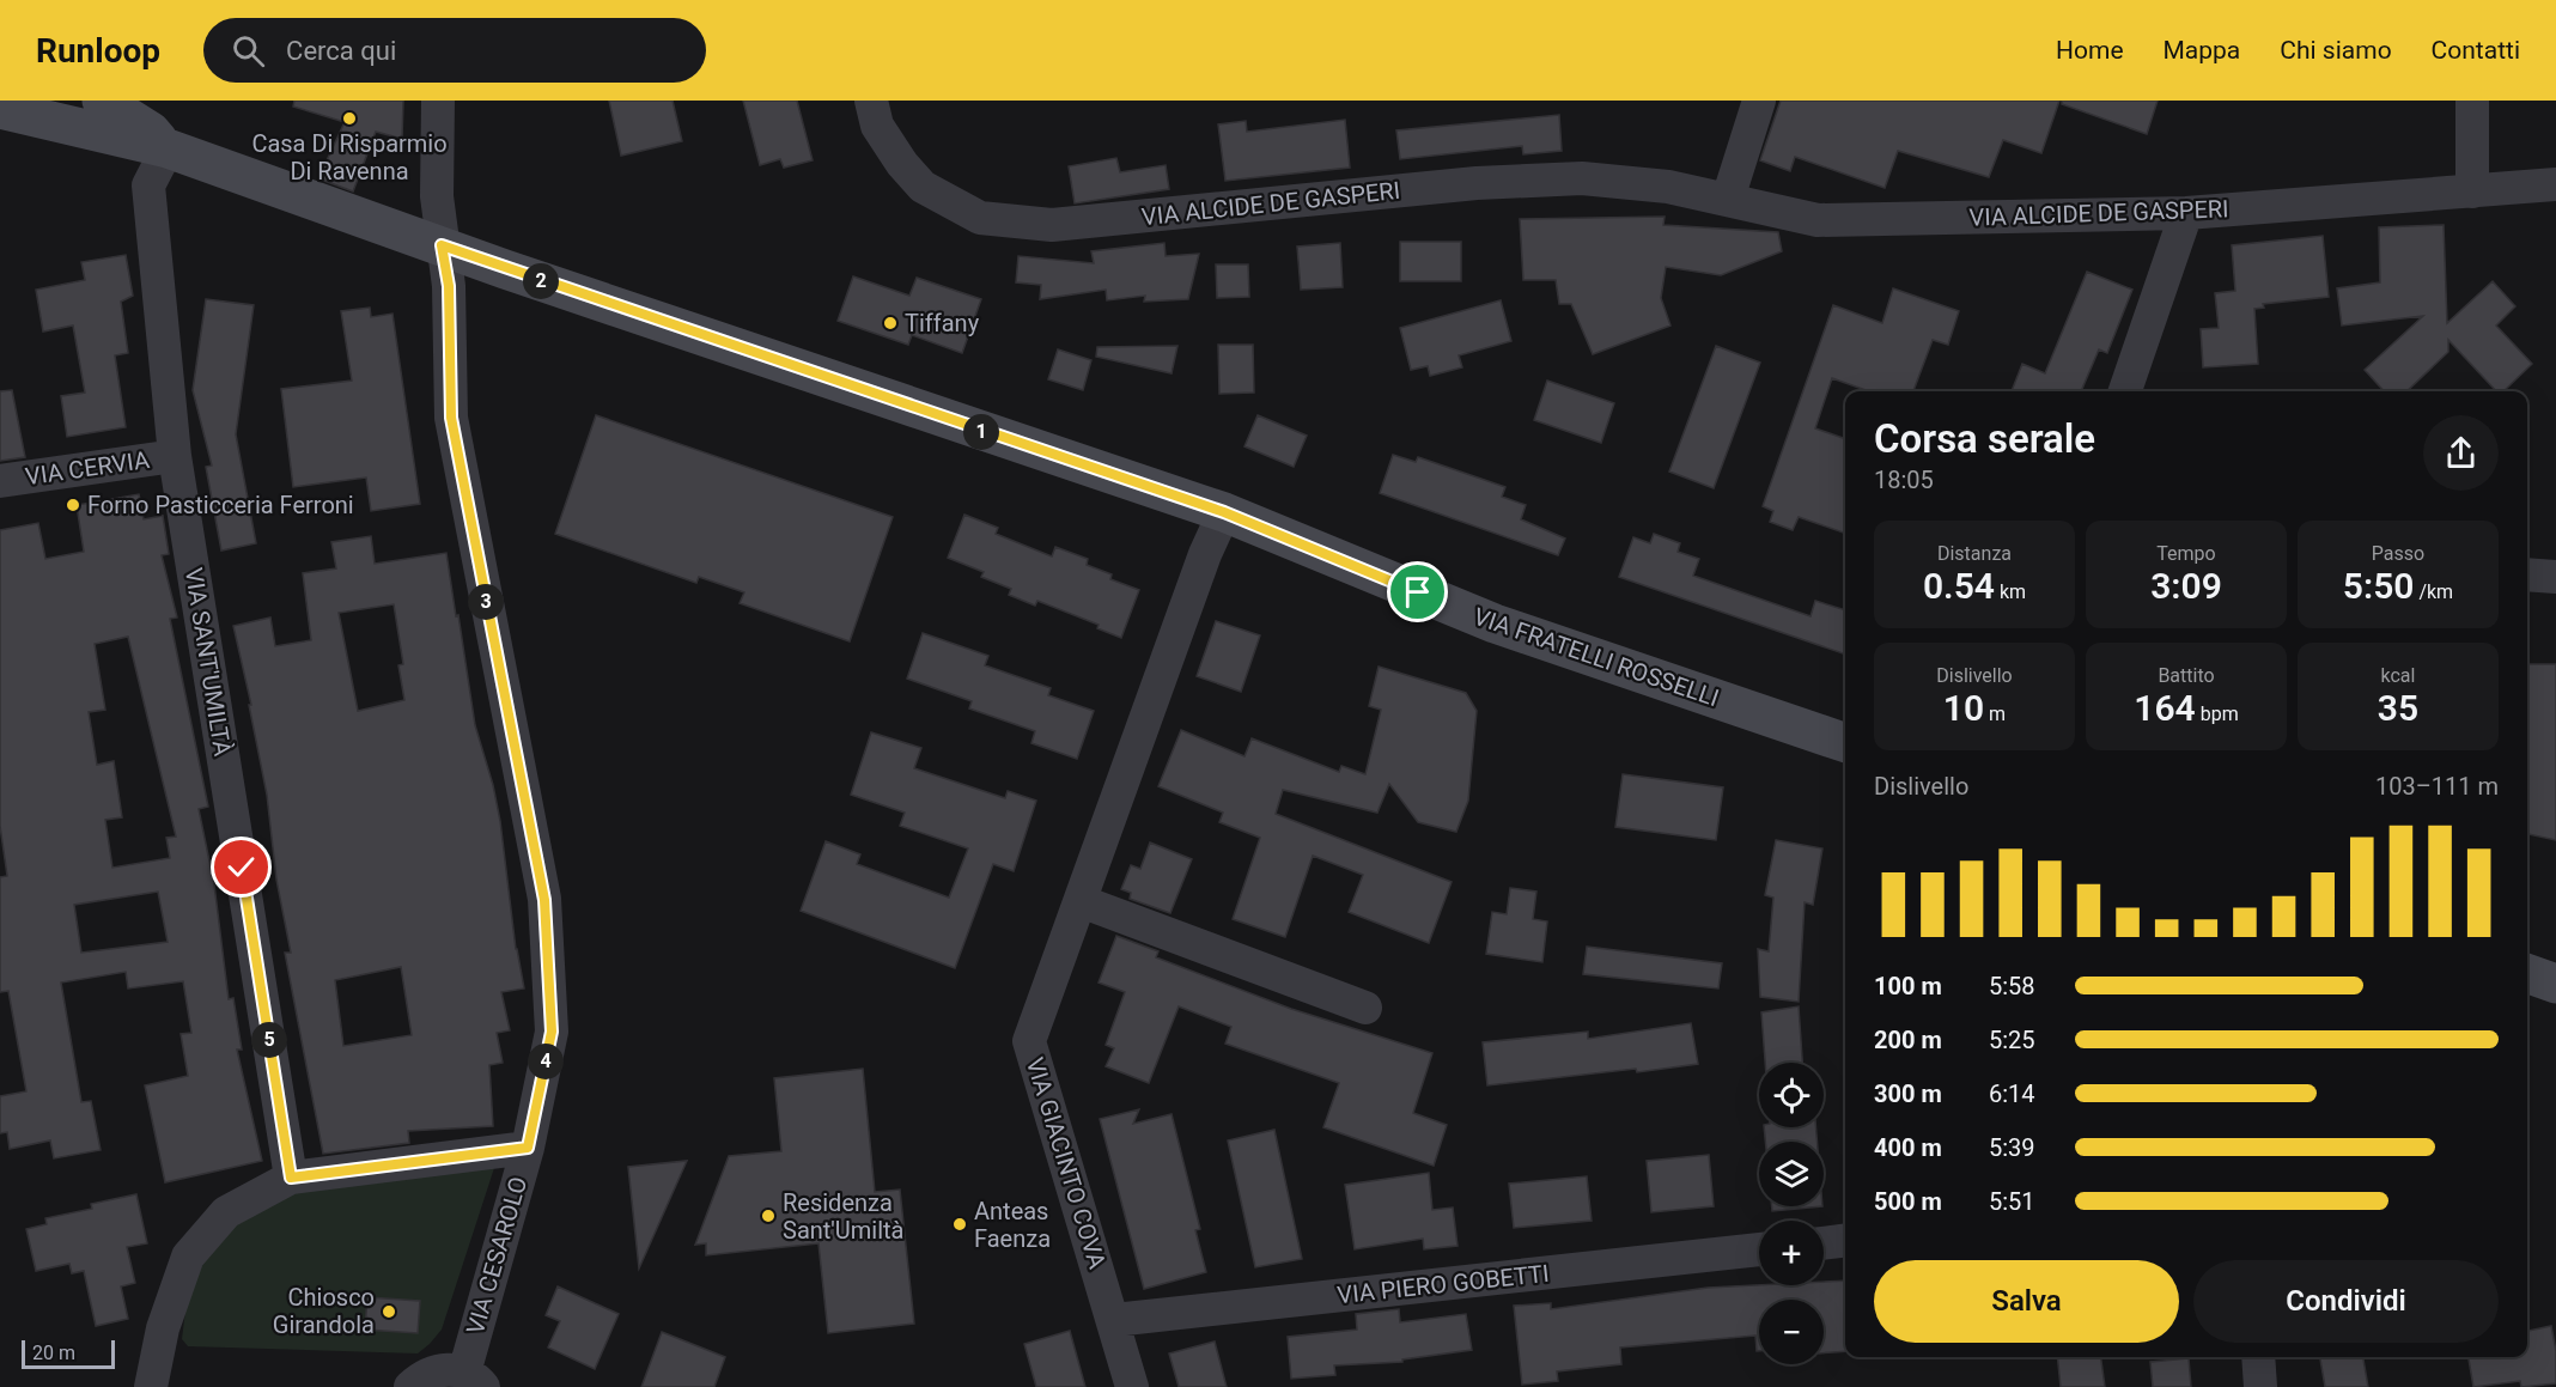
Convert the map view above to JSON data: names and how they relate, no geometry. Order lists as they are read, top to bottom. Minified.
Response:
{"streets":{"main road":["VIA FRATELLI ROSSELLI"],"street":["VIA ALCIDE DE GASPERI","VIA CERVIA","VIA SANT'UMILTÀ","VIA GIACINTO COVA","VIA CESAROLO","VIA PIERO GOBETTI"]},"crossings":[["VIA CERVIA","VIA SANT'UMILTÀ"],["VIA FRATELLI ROSSELLI","VIA SANT'UMILTÀ"],["VIA FRATELLI ROSSELLI","VIA GIACINTO COVA"],["VIA FRATELLI ROSSELLI","VIA CESAROLO"],["VIA GIACINTO COVA","VIA PIERO GOBETTI"]],"places":["Casa Di Risparmio Di Ravenna","Tiffany","Forno Pasticceria Ferroni","Residenza Sant'Umiltà","Anteas Faenza","Chiosco Girandola"],"scale_bar":"20 m","page":{"header":"Runloop","search":"Cerca qui","nav":["Home","Mappa","Chi siamo","Contatti"],"pins":["2","1","3","5","4"],"heading":["Corsa serale","18:05"],"stats":[["Distanza","0.54 km"],["Tempo","3:09"],["Passo","5:50 /km"],["Dislivello","10 m"],["Battito","164 bpm"],["kcal","35"]],"chart":["Dislivello","103–111 m"],"list":[{"name":"100 m","note":"5:58"},{"name":"200 m","note":"5:25"},{"name":"300 m","note":"6:14"},{"name":"400 m","note":"5:39"},{"name":"500 m","note":"5:51"}],"map_buttons":["+","−"],"buttons":["Salva","Condividi"],"scale":"20 m"}}
